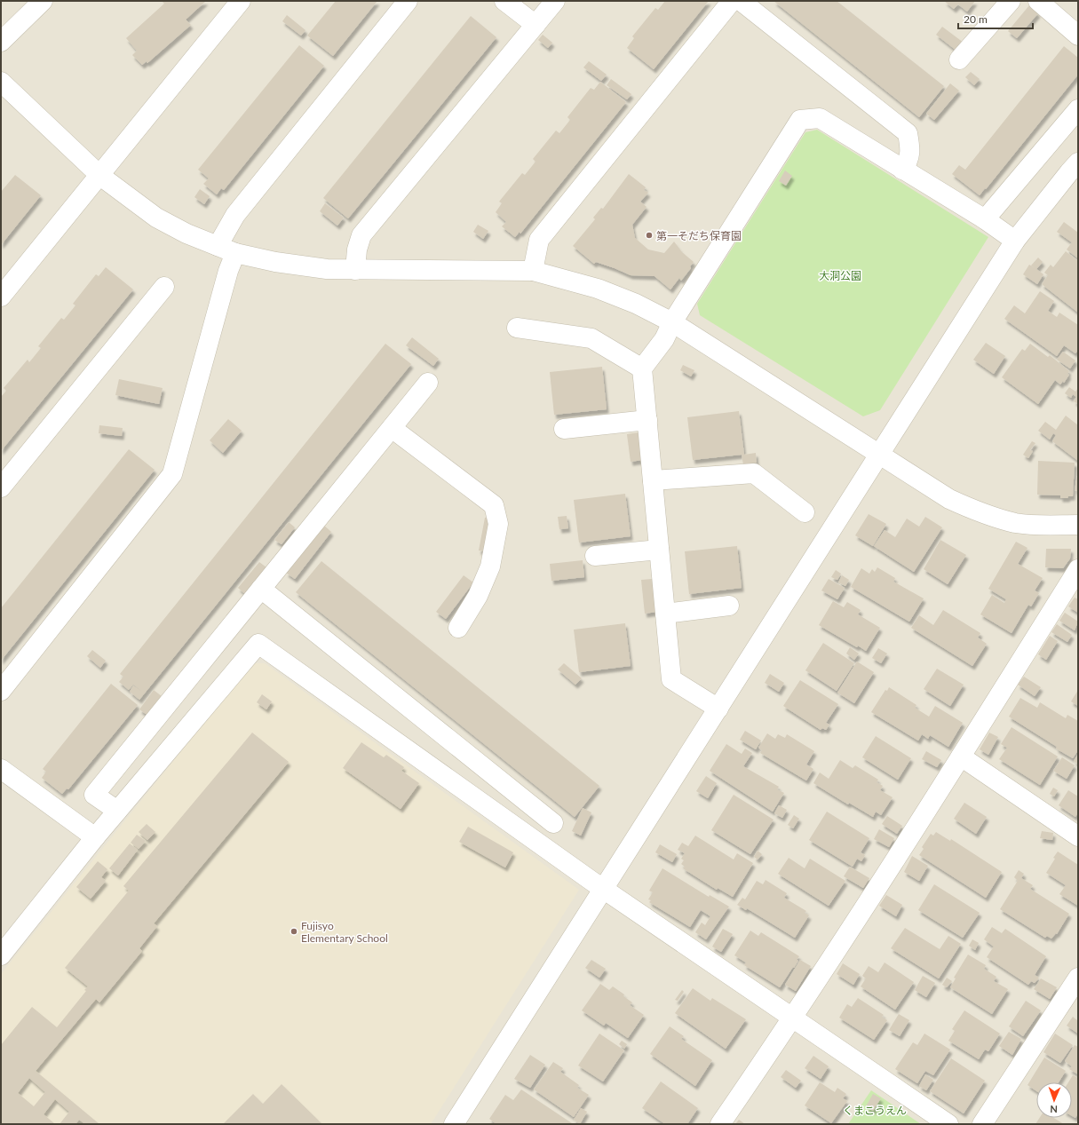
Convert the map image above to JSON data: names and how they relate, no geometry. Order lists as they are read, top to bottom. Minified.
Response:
{"parks":["大洞公園","くまこうえん"],"places":["第一そだち保育園","Fujisyo Elementary School"],"scale_bar":"20 m","north":"bottom"}
